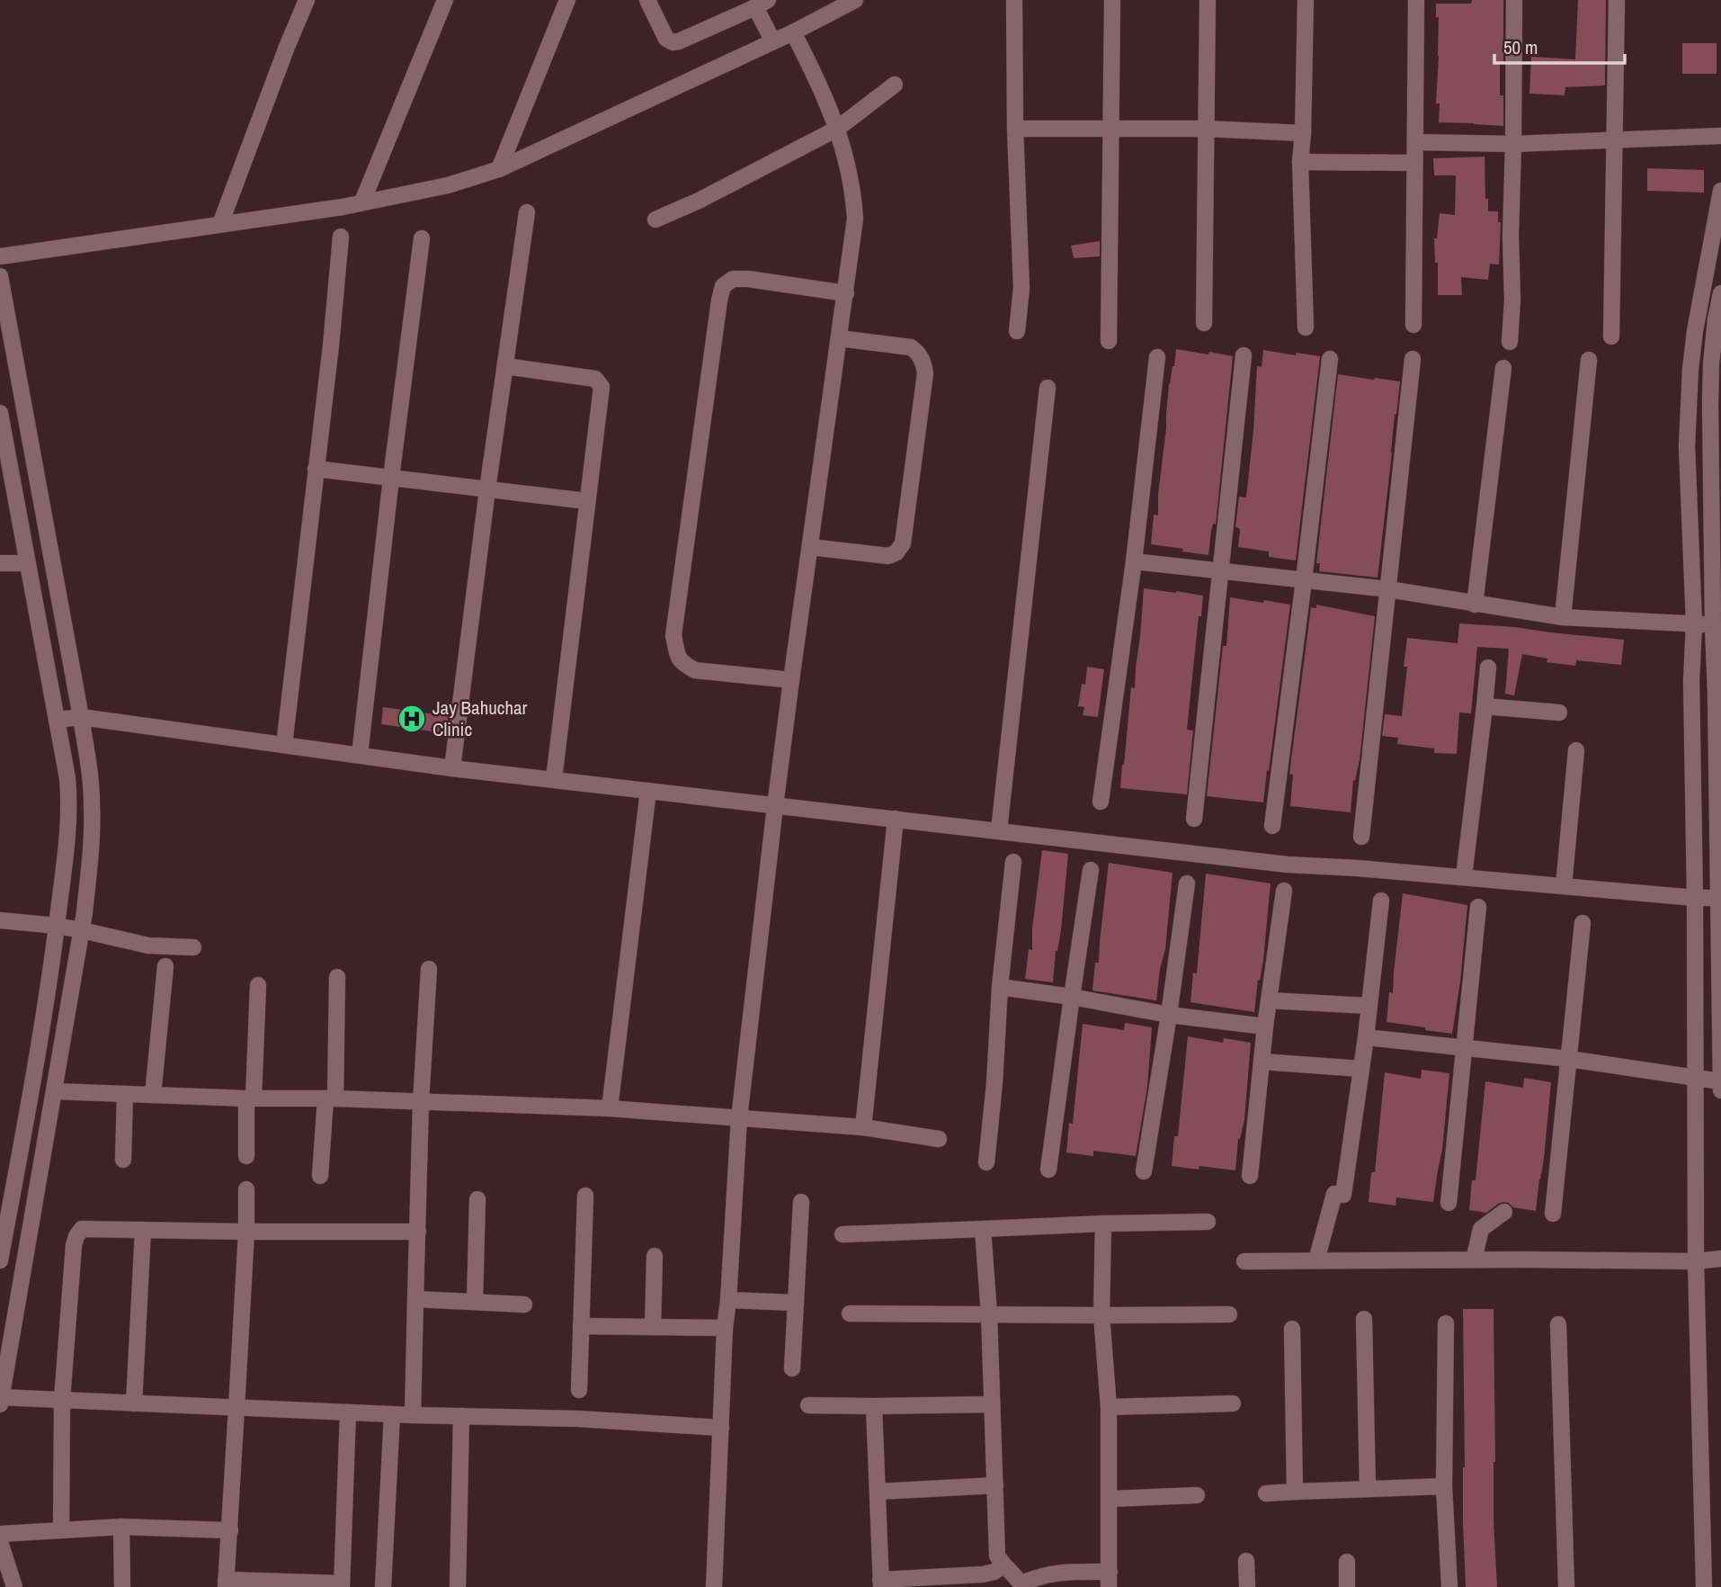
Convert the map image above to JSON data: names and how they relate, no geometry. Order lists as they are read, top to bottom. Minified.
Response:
{"places":{"hospital":["Jay Bahuchar Clinic"]},"scale_bar":"50 m"}
